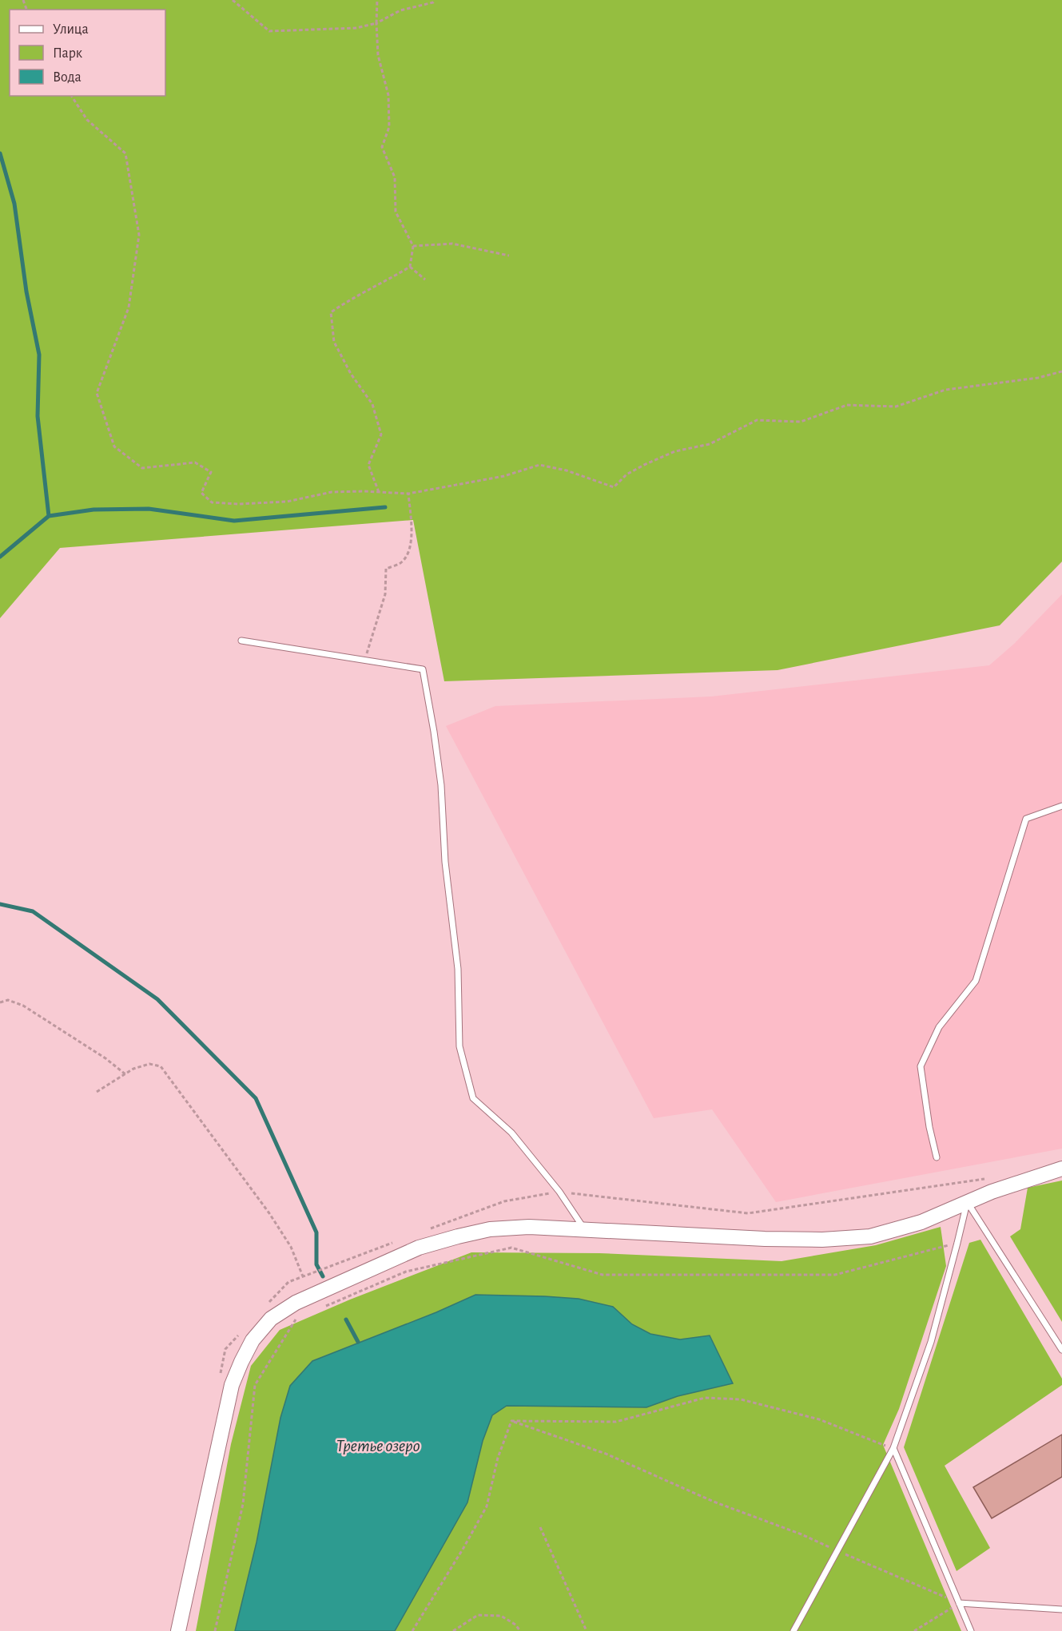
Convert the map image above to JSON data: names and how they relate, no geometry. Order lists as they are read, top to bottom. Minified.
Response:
{"water":["Третье озеро"],"legend":["Улица","Парк","Вода"]}
